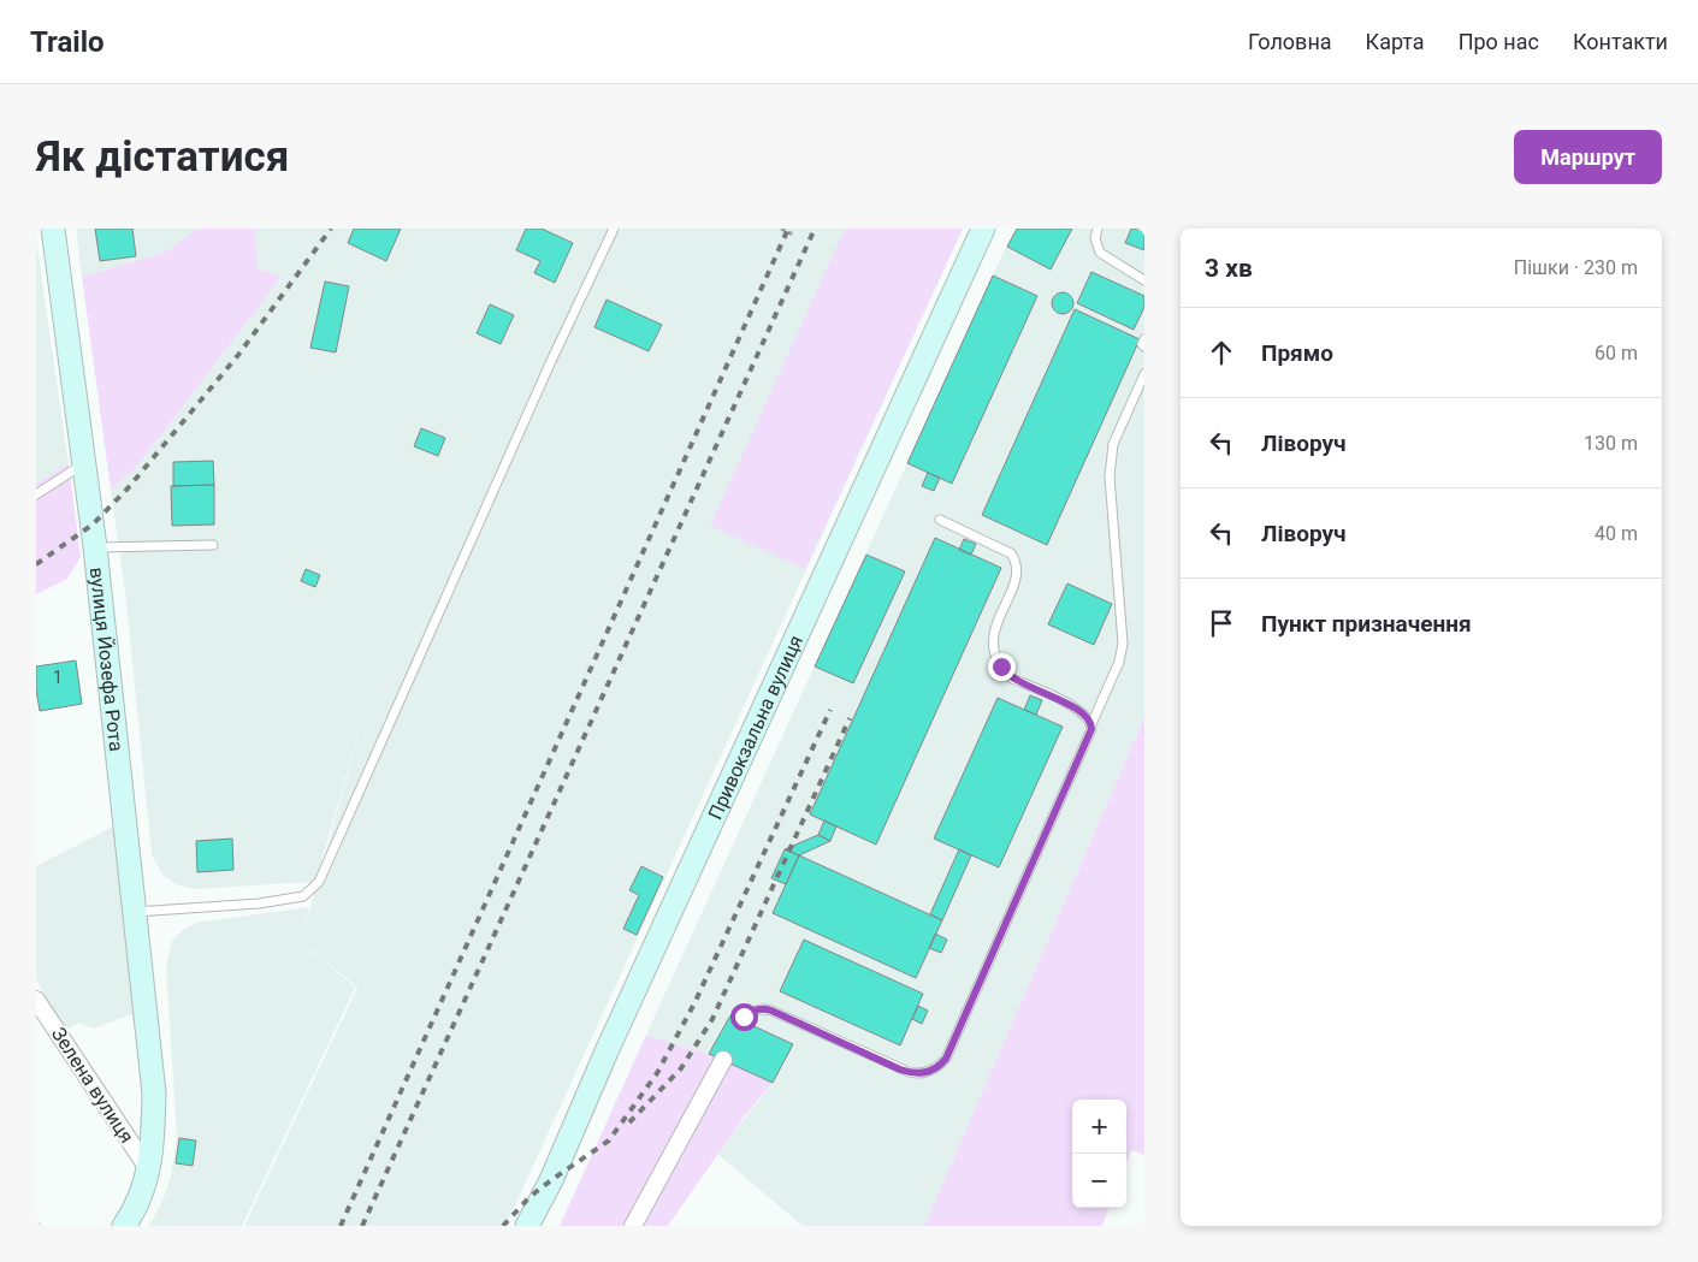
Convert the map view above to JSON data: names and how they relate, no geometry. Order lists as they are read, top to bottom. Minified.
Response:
{"streets":{"main road":["вулиця Йозефа Рота","Привокзальна вулиця"],"street":["Зелена вулиця"]},"crossings":[["вулиця Йозефа Рота","Зелена вулиця"]],"house_numbers":["1"],"page":{"header":"Trailo","nav":["Головна","Карта","Про нас","Контакти"],"buttons":"Маршрут","title":"Як дістатися","heading":["3 хв","Пішки · 230 m"],"list":[["Прямо","60 m"],["Ліворуч","130 m"],["Ліворуч","40 m"],"Пункт призначення"],"map_buttons":["+","−"]}}
